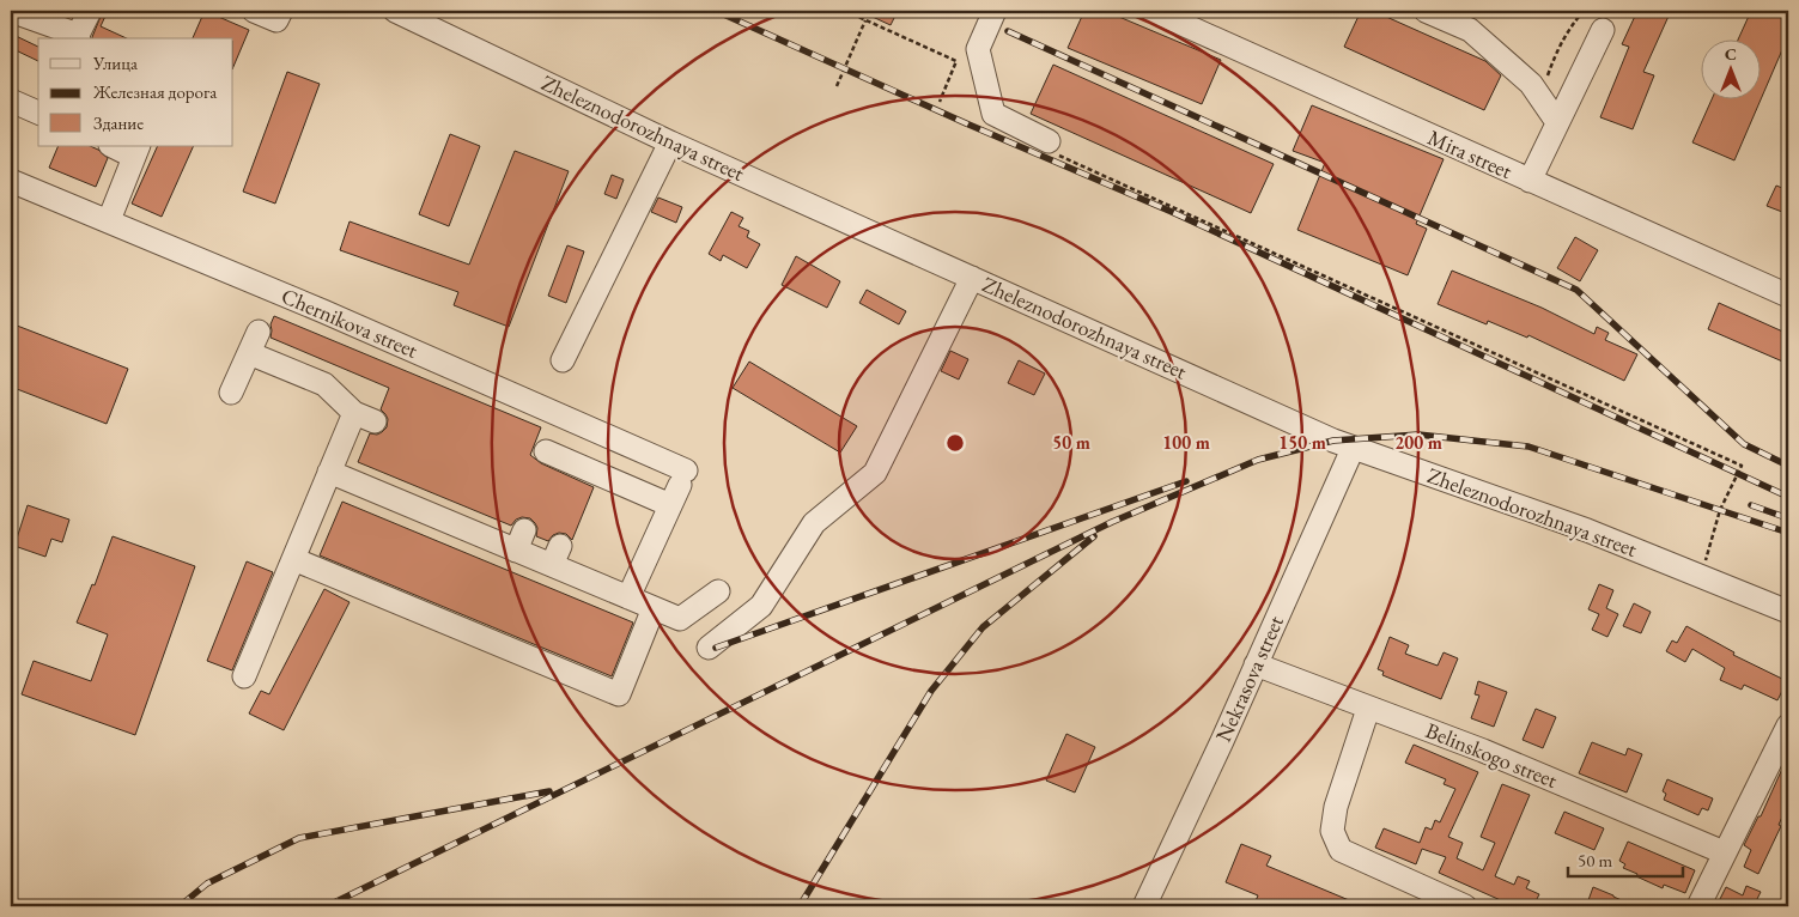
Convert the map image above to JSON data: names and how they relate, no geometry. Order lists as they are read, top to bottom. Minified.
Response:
{"streets":{"street":["Zheleznodorozhnaya street","Mira street","Chernikova street","Nekrasova street","Belinskogo street"]},"crossings":[["Zheleznodorozhnaya street","Nekrasova street"],["Nekrasova street","Belinskogo street"]],"legend":["Улица","Железная дорога","Здание"],"scale_bar":"50 m","north":"top","rings":["50 m","100 m","150 m","200 m"]}
